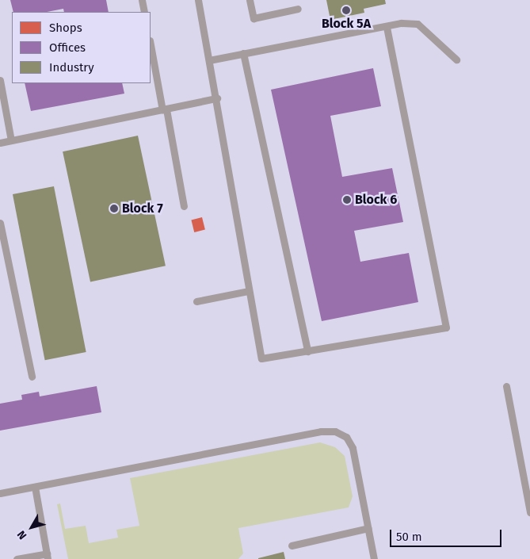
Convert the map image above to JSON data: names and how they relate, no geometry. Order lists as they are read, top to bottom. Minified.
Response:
{"places":["Block 5A","Block 6","Block 7"],"legend":["Shops","Offices","Industry"],"scale_bar":"50 m","north":"bottom left"}
